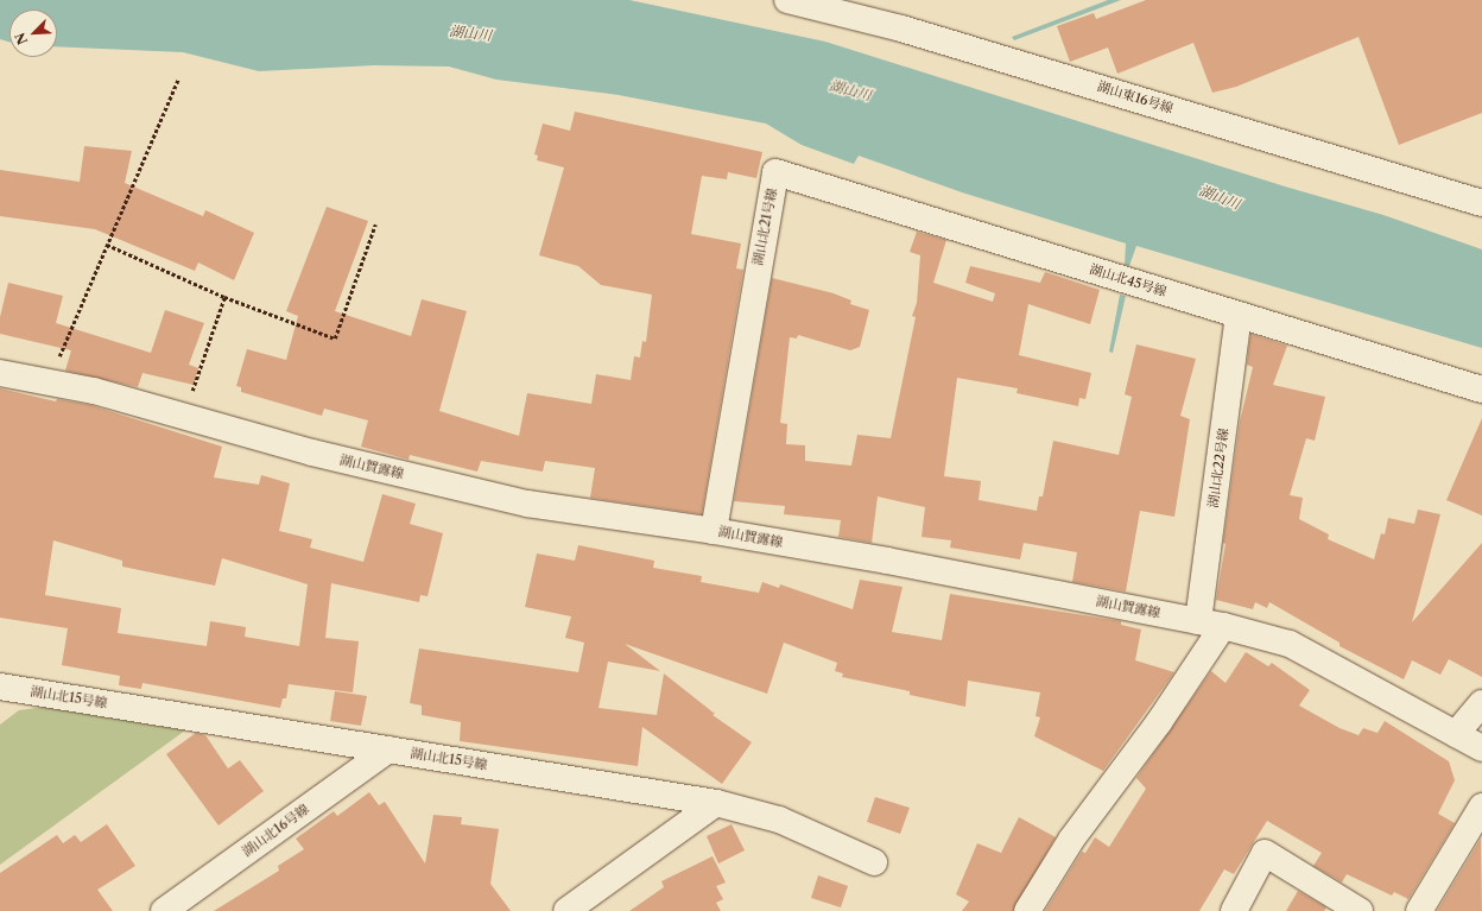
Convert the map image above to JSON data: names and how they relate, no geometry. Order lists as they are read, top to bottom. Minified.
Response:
{"streets":{"street":["湖山東16号線","湖山北21号線","湖山北45号線","湖山賀露線","湖山北22号線","湖山北15号線","湖山北16号線"]},"crossings":[["湖山北21号線","湖山北45号線"],["湖山北21号線","湖山賀露線"],["湖山北45号線","湖山北22号線"],["湖山賀露線","湖山北22号線"],["湖山北15号線","湖山北16号線"]],"water":["湖山川"],"north":"bottom left"}
